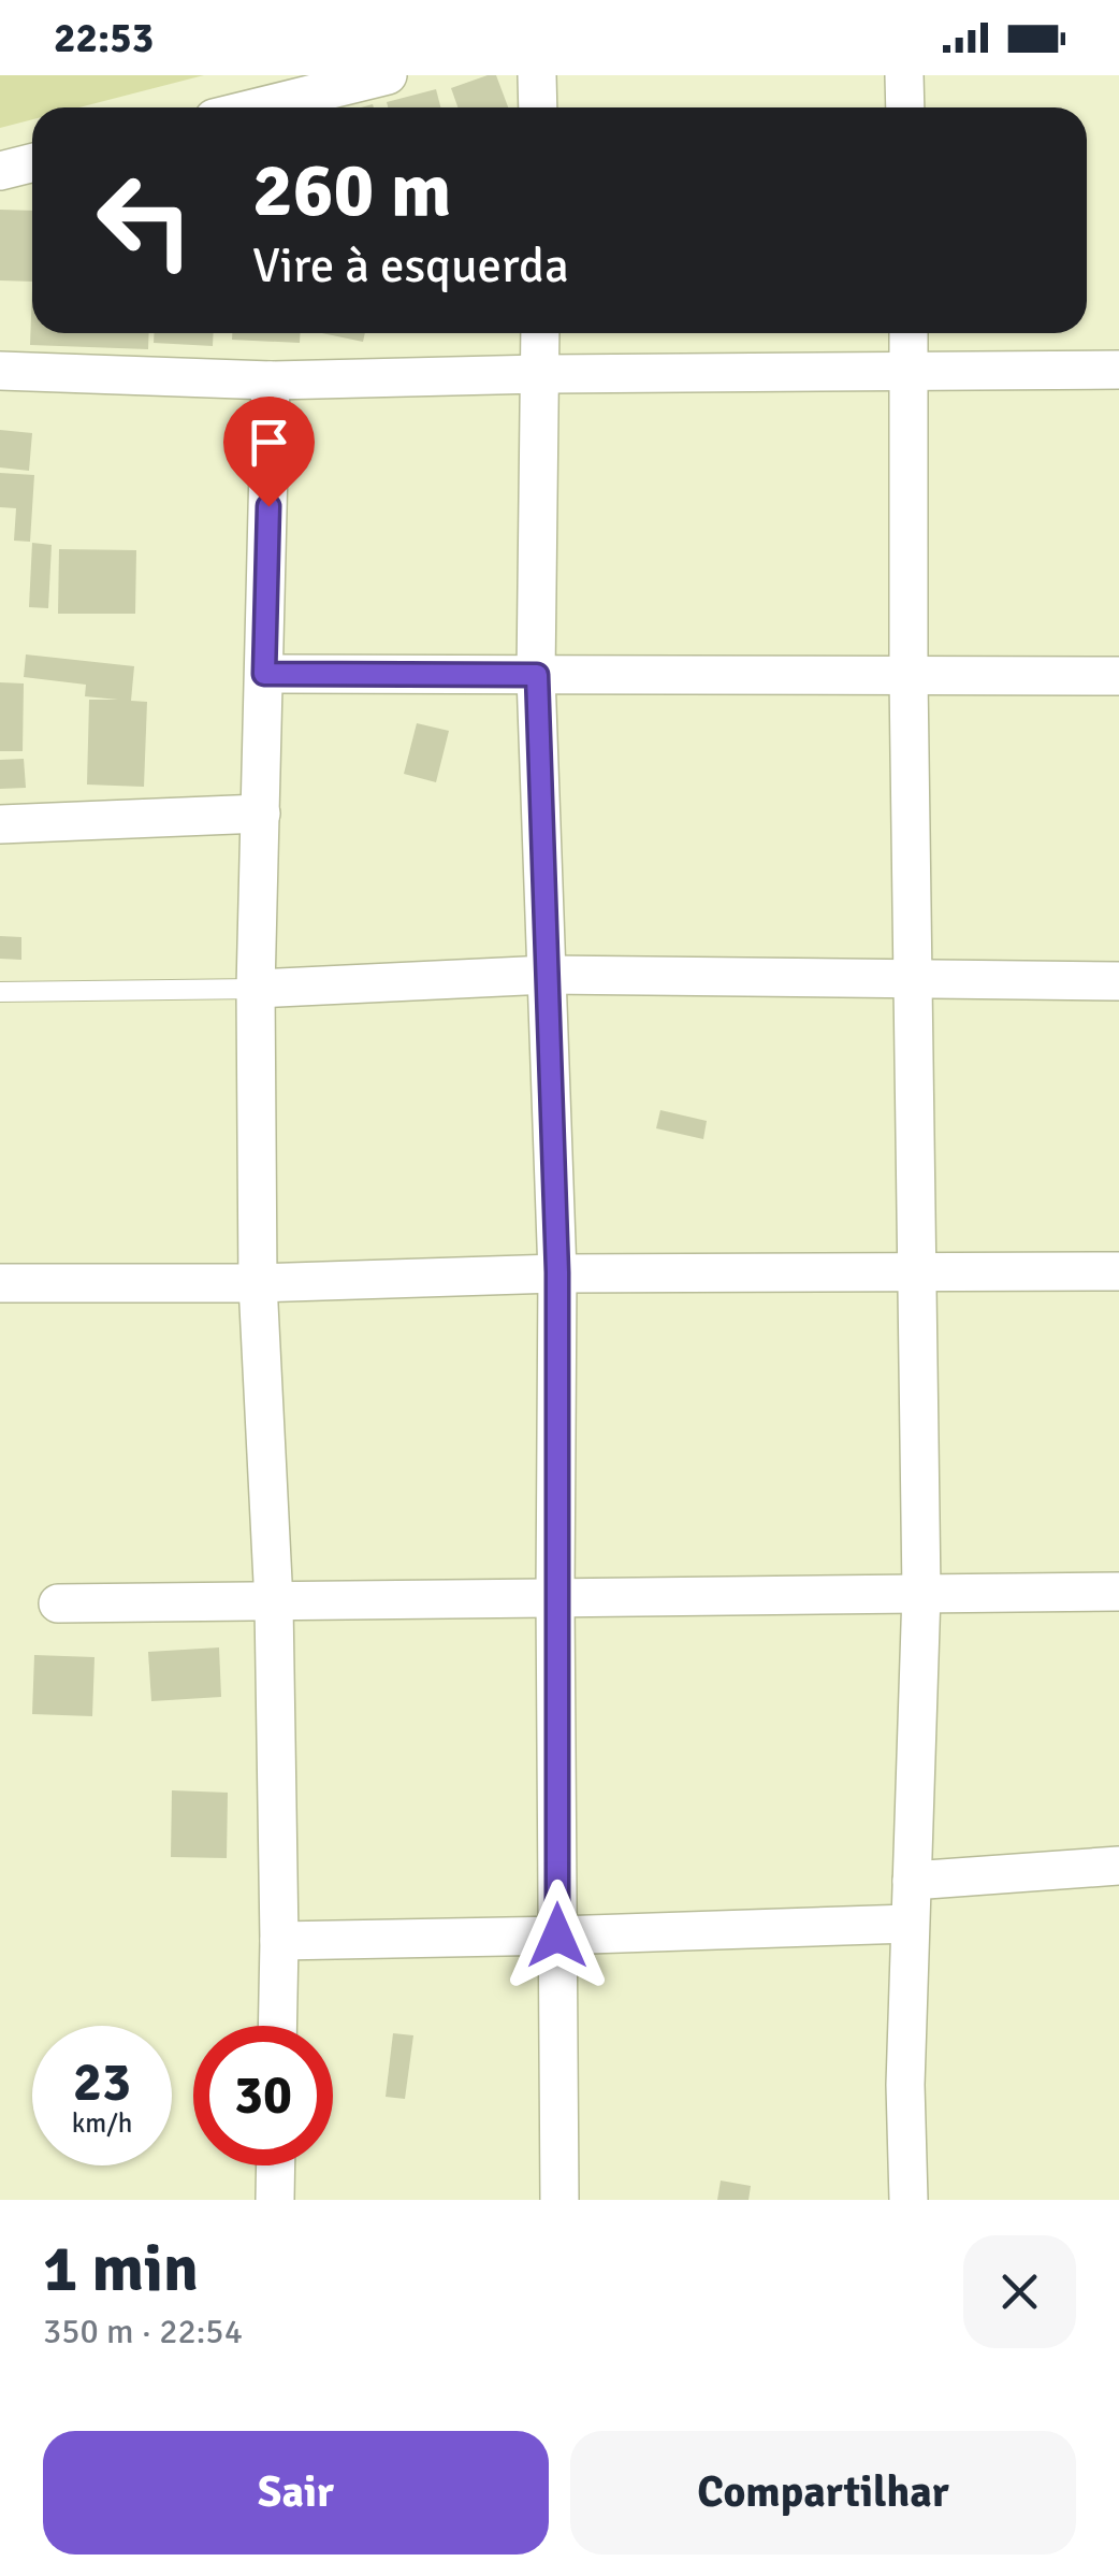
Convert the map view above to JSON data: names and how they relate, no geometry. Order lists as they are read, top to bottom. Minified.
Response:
{"page":{"status":"22:53","turn":["260 m","Vire à esquerda"],"speed":"23 km/h","limit":"30","heading":["1 min","350 m · 22:54"],"buttons":["Sair","Compartilhar"]}}
